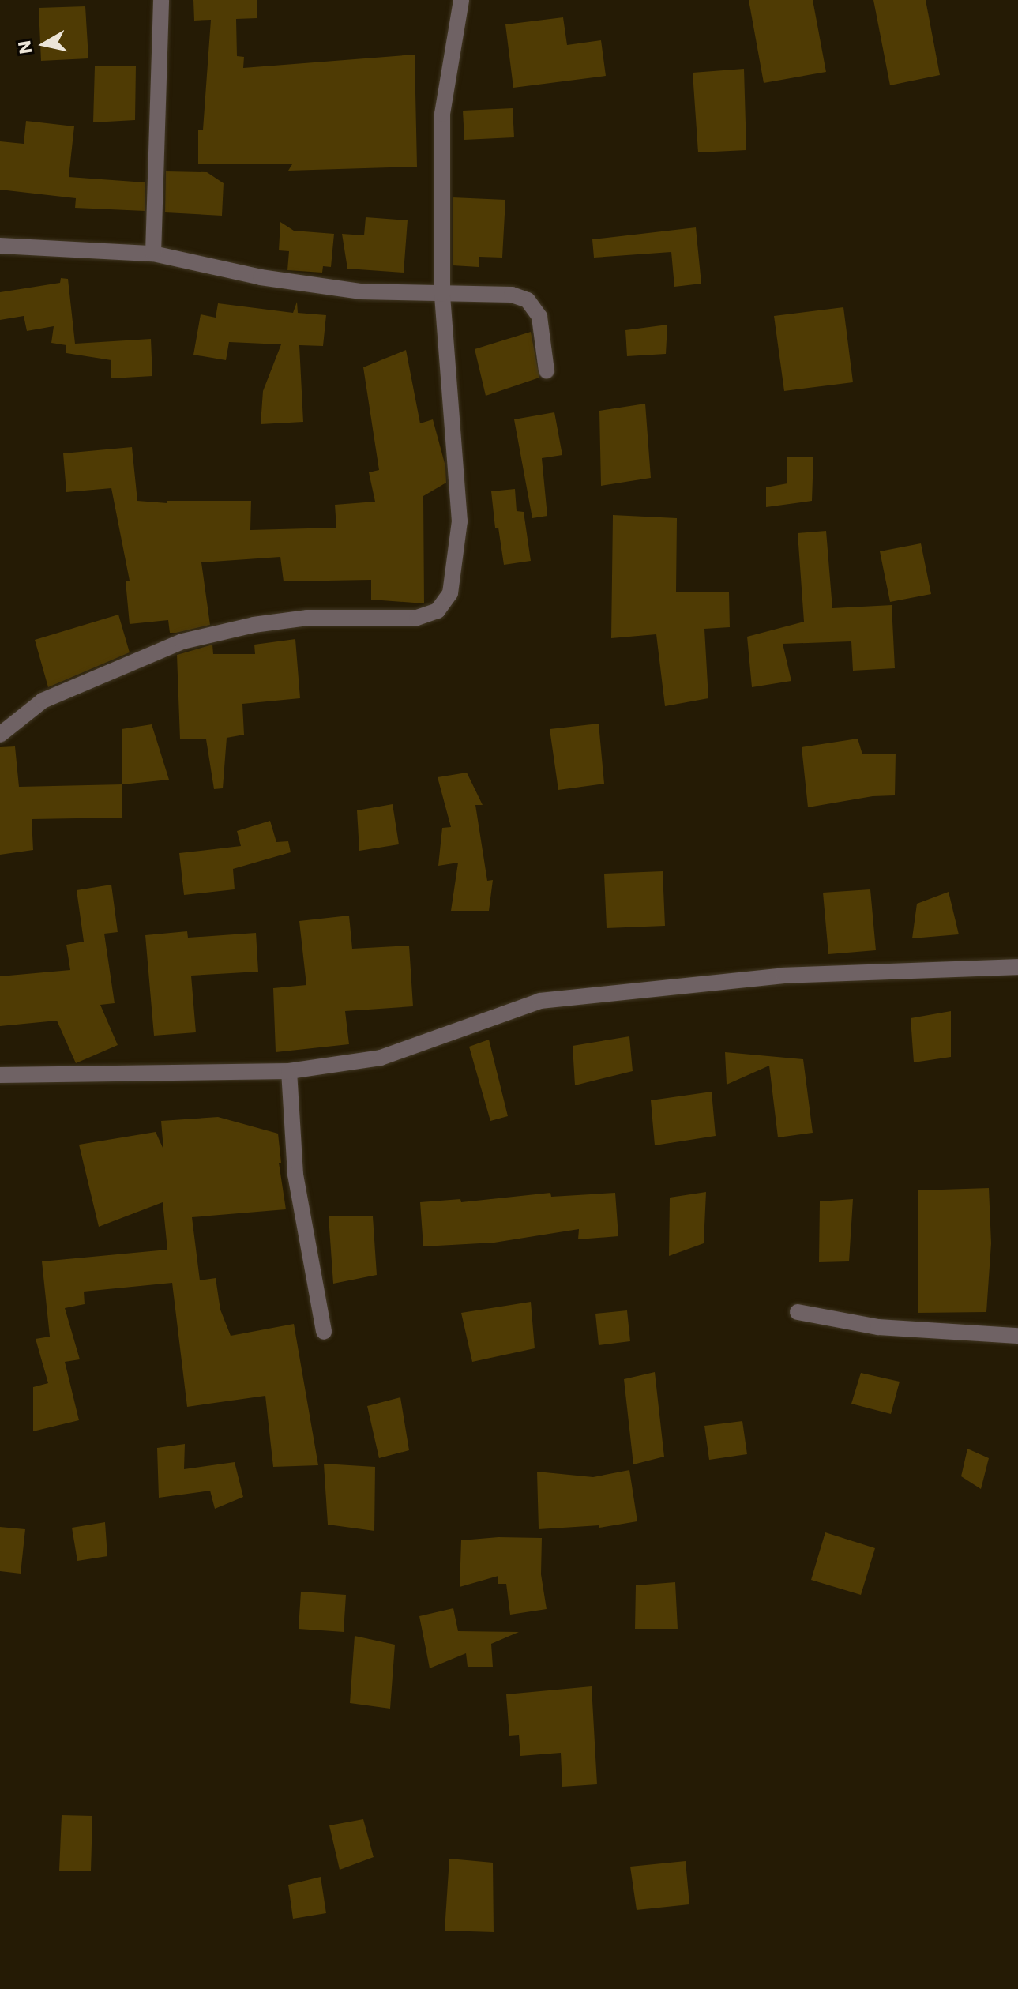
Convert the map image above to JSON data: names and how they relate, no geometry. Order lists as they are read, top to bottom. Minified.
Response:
{"north":"left"}
